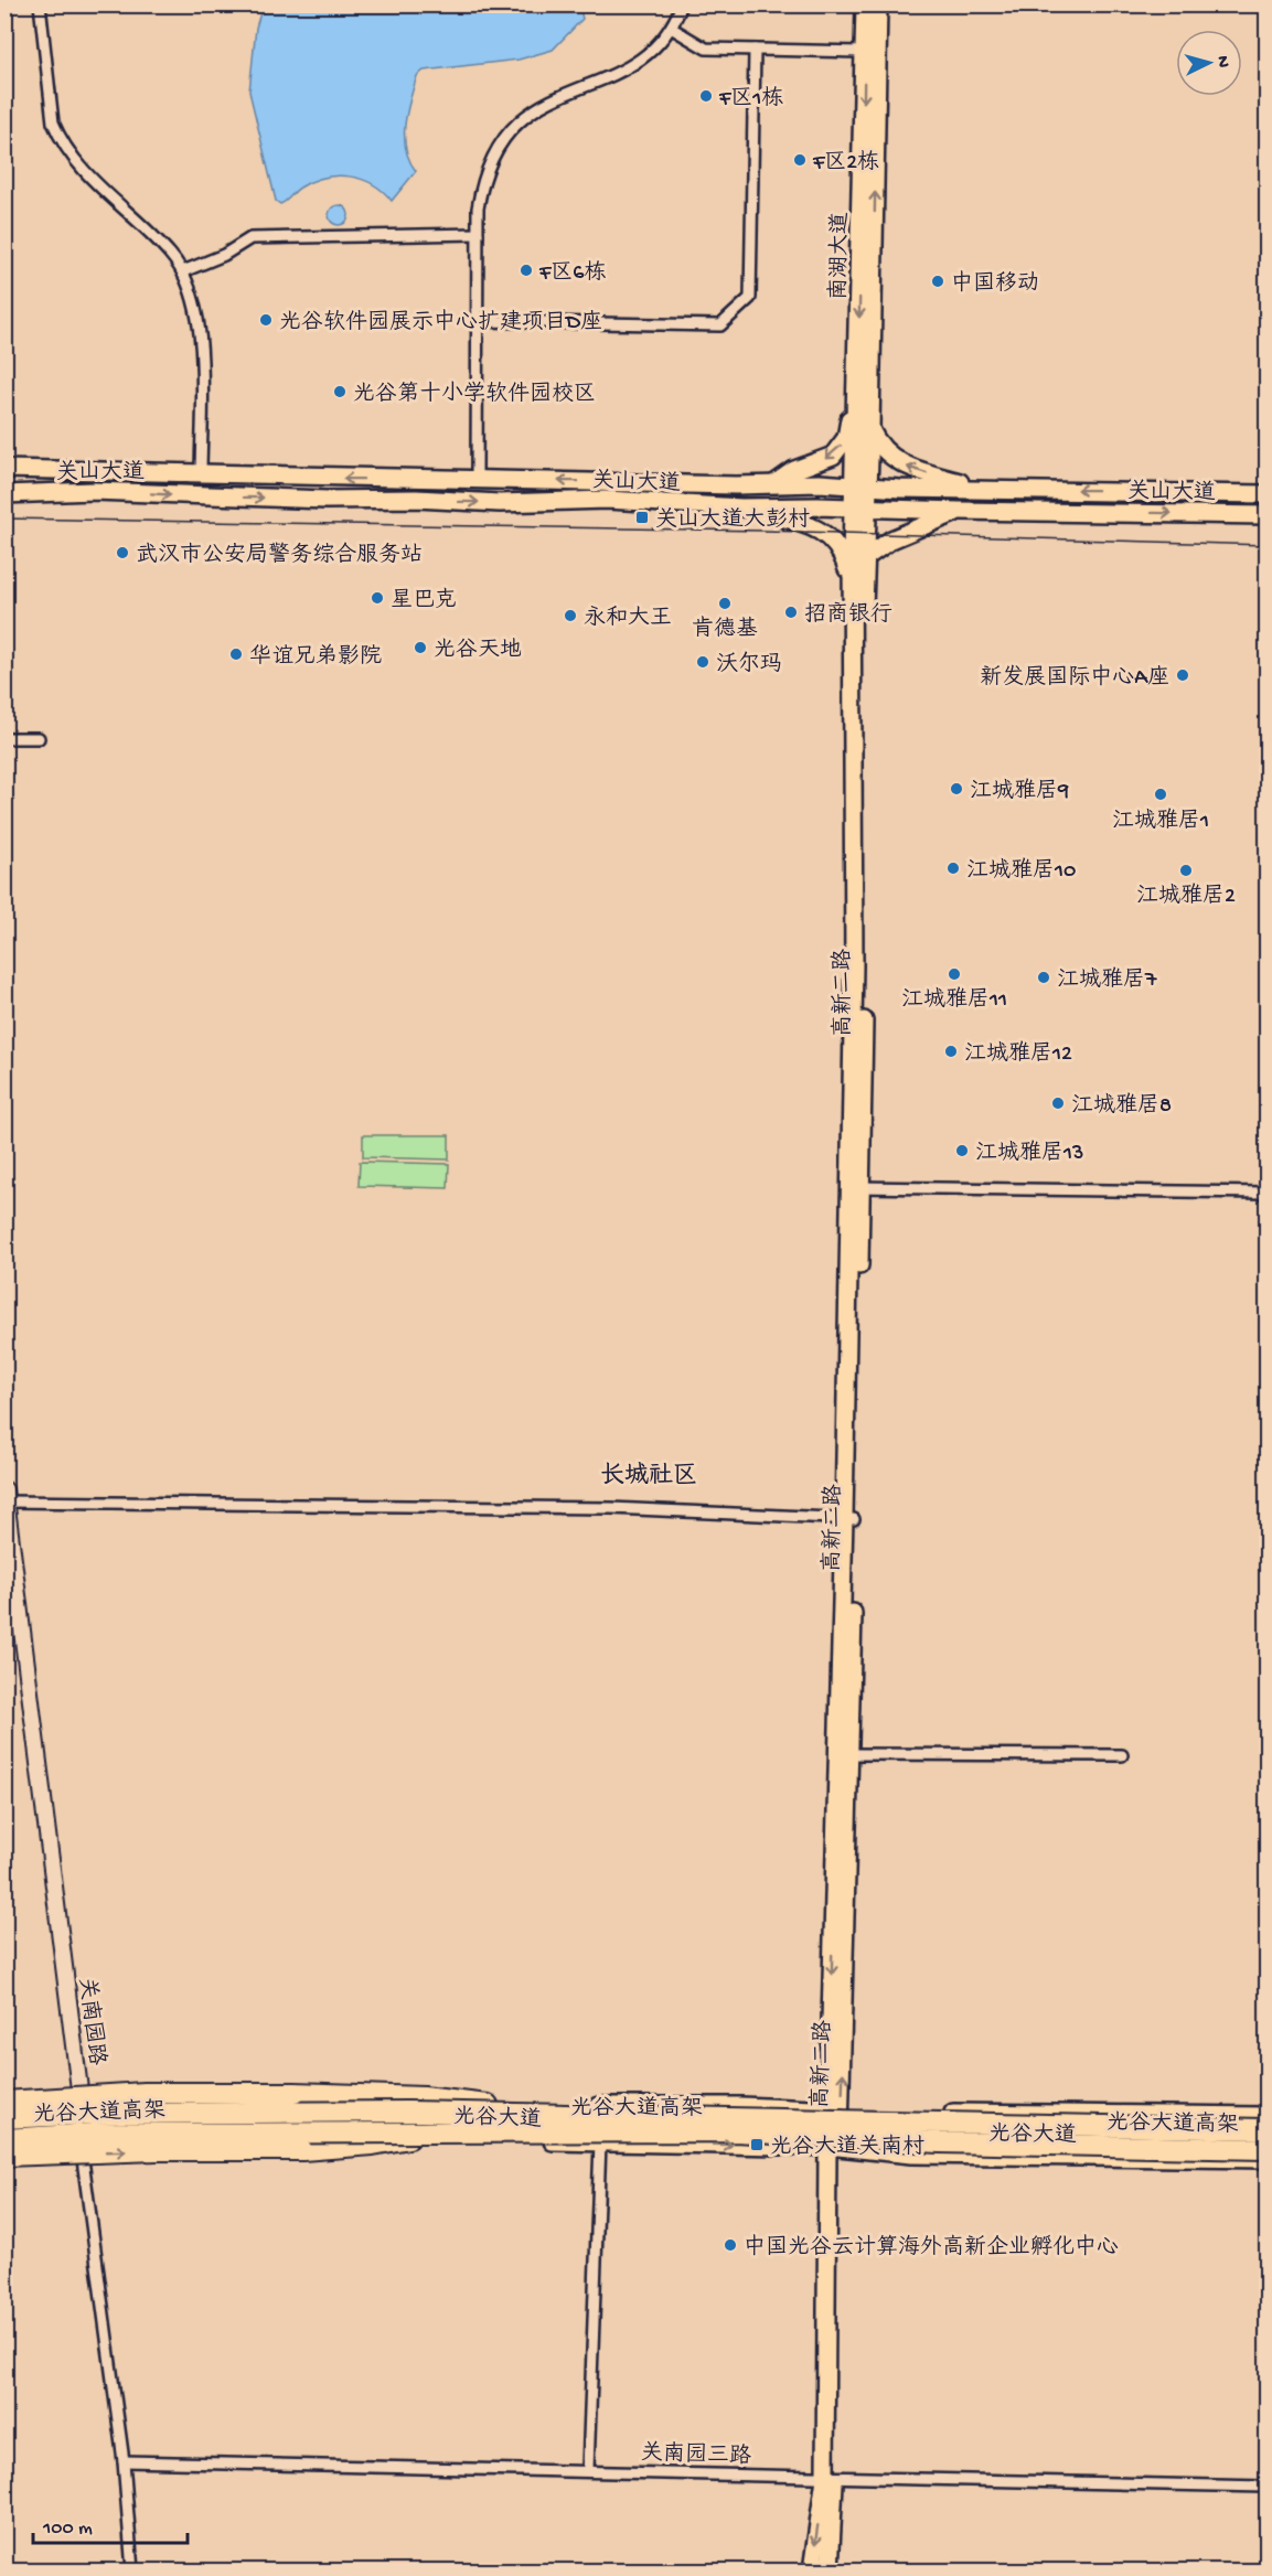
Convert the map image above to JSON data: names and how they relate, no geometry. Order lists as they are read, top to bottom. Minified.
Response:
{"streets":{"highway":["光谷大道高架"],"main road":["南湖大道","关山大道","高新二路","关南园路","光谷大道"],"street":["关南园三路"]},"crossings":[["南湖大道","关山大道"],["南湖大道","高新二路"],["关山大道","高新二路"],["高新二路","光谷大道"],["高新二路","关南园三路"],["关南园路","光谷大道"],["光谷大道高架","光谷大道"]],"districts":["长城社区"],"places":{"other":["F区1栋","F区2栋","F区6栋","中国移动","光谷软件园展示中心扩建项目D座","光谷第十小学软件园校区","武汉市公安局警务综合服务站","星巴克","肯德基","招商银行","永和大王","光谷天地","华谊兄弟影院","沃尔玛","新发展国际中心A座","江城雅居9","江城雅居1","江城雅居10","江城雅居2","江城雅居11","江城雅居7","江城雅居12","江城雅居8","江城雅居13","中国光谷云计算海外高新企业孵化中心"],"transit":["关山大道大彭村","光谷大道关南村"]},"scale_bar":"100 m","north":"right"}
